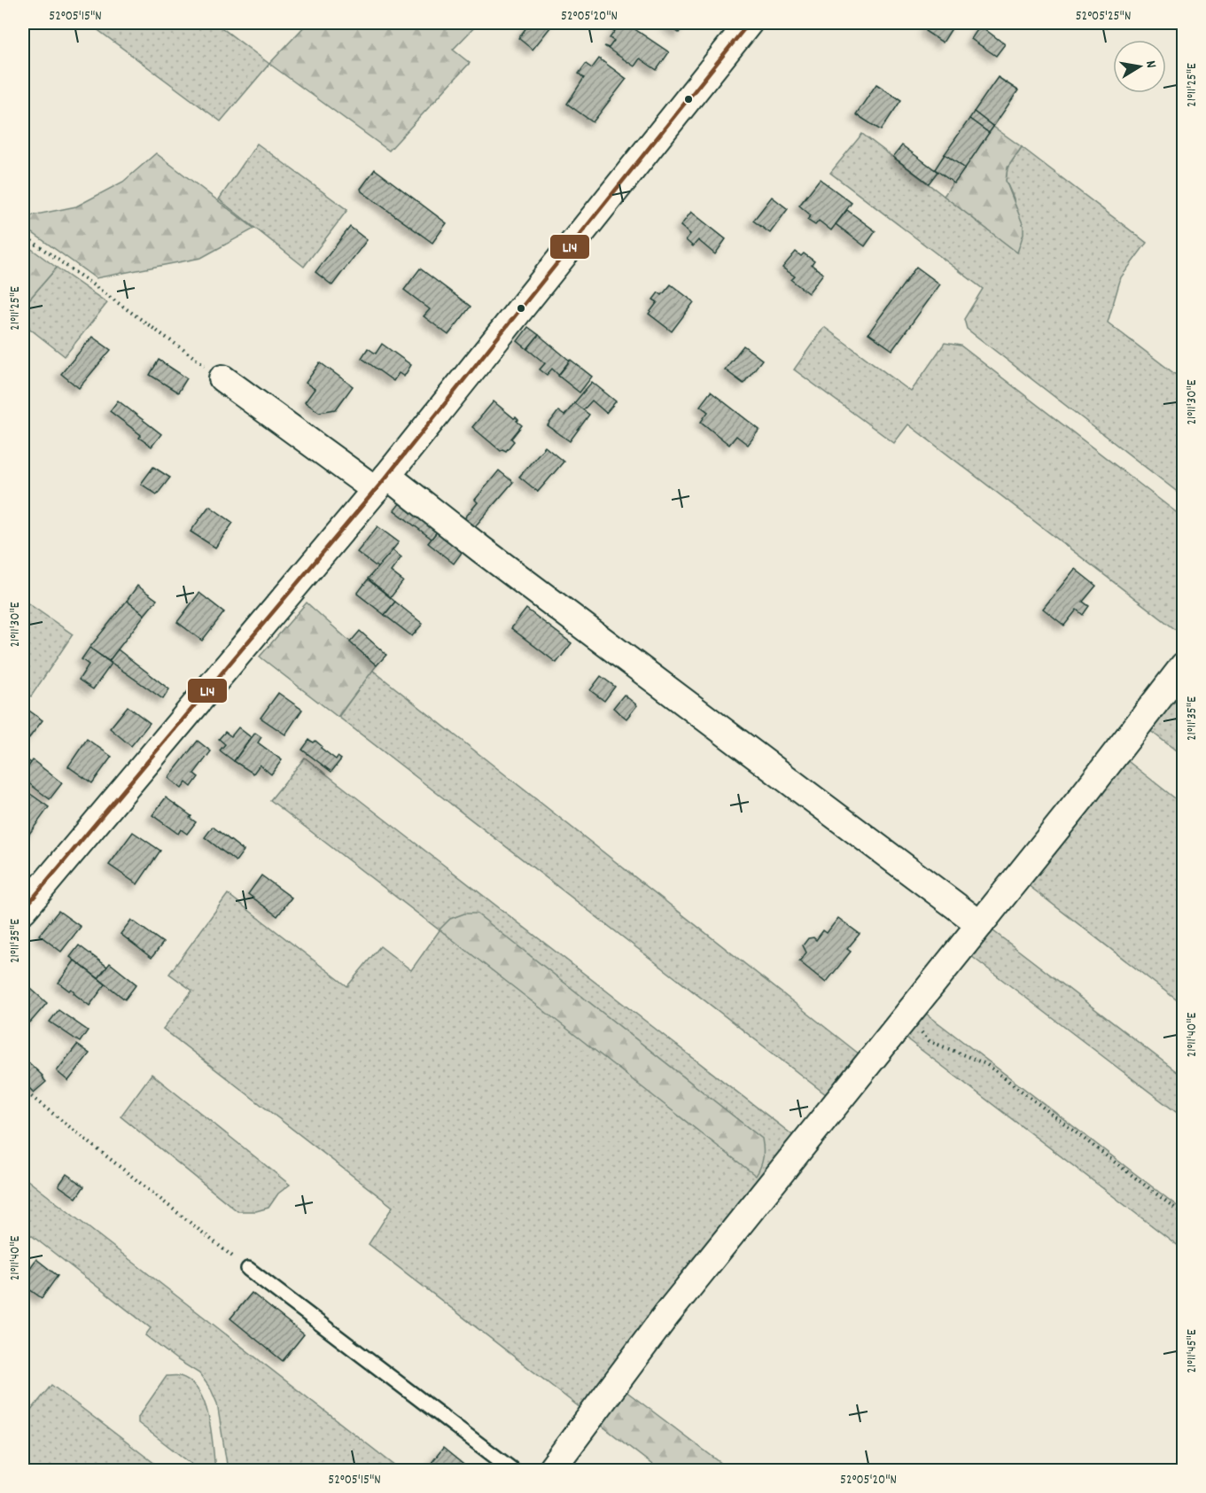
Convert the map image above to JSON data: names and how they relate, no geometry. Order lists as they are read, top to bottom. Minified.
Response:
{"lines":["transit line L14"],"north":"right","coordinates":["52°05'15\"N","52°05'20\"N","52°05'25\"N","21°11'25\"E","21°11'30\"E","21°11'35\"E","21°11'40\"E","21°11'45\"E"]}
